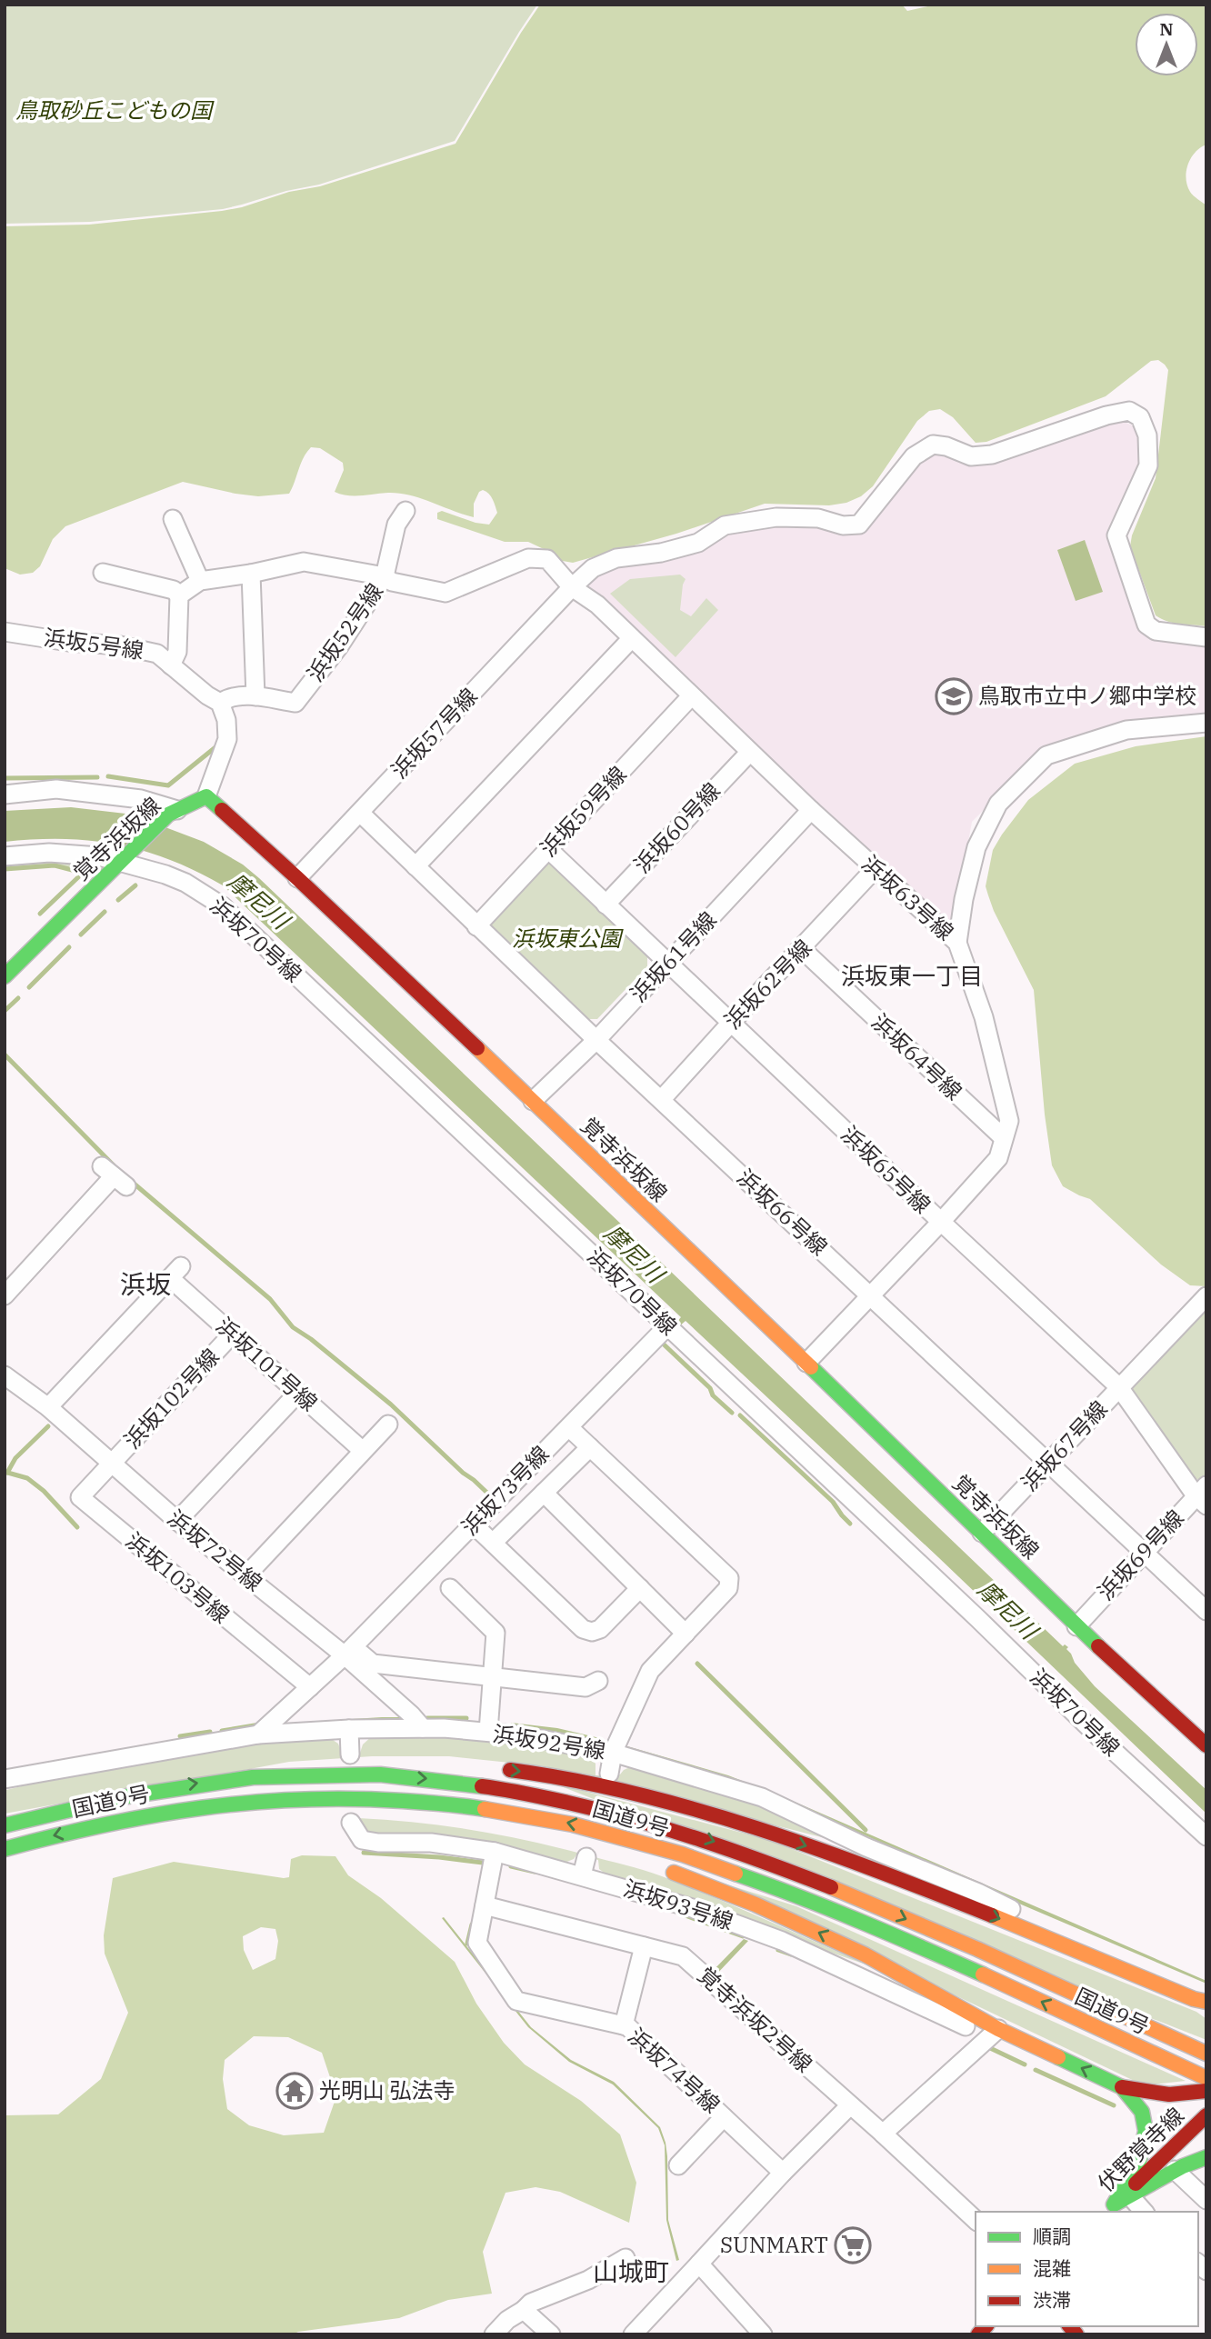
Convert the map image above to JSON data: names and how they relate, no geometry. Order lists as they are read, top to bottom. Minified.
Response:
{"streets":{"main road":["覚寺浜坂線","国道9号","伏野覚寺線"],"street":["浜坂52号線","浜坂5号線","浜坂57号線","浜坂59号線","浜坂60号線","浜坂63号線","浜坂70号線","浜坂61号線","浜坂62号線","浜坂64号線","浜坂65号線","浜坂66号線","浜坂101号線","浜坂102号線","浜坂67号線","浜坂73号線","浜坂72号線","浜坂69号線","浜坂103号線","浜坂92号線","浜坂93号線","覚寺浜坂2号線","浜坂74号線"]},"crossings":[["浜坂52号線","浜坂5号線"],["浜坂52号線","浜坂63号線"],["浜坂57号線","覚寺浜坂線"],["浜坂57号線","浜坂63号線"],["浜坂57号線","浜坂66号線"],["浜坂59号線","浜坂63号線"],["浜坂59号線","浜坂65号線"],["浜坂59号線","浜坂66号線"],["浜坂60号線","浜坂63号線"],["浜坂60号線","浜坂65号線"],["覚寺浜坂線","浜坂63号線"],["覚寺浜坂線","浜坂70号線"],["覚寺浜坂線","浜坂61号線"],["覚寺浜坂線","浜坂67号線"],["覚寺浜坂線","浜坂69号線"],["浜坂63号線","浜坂61号線"],["浜坂63号線","浜坂62号線"],["浜坂63号線","浜坂64号線"],["浜坂63号線","浜坂65号線"],["浜坂63号線","浜坂66号線"],["浜坂70号線","浜坂73号線"],["浜坂61号線","浜坂65号線"],["浜坂61号線","浜坂66号線"],["浜坂62号線","浜坂64号線"],["浜坂62号線","浜坂65号線"],["浜坂62号線","浜坂66号線"],["浜坂65号線","浜坂67号線"],["浜坂65号線","浜坂69号線"],["浜坂66号線","浜坂67号線"],["浜坂66号線","浜坂69号線"],["浜坂101号線","浜坂102号線"],["浜坂101号線","浜坂72号線"],["浜坂102号線","浜坂72号線"],["浜坂102号線","浜坂103号線"],["浜坂73号線","浜坂72号線"],["浜坂73号線","浜坂103号線"],["浜坂73号線","浜坂92号線"],["浜坂72号線","浜坂103号線"],["浜坂72号線","浜坂92号線"],["浜坂93号線","浜坂74号線"],["覚寺浜坂2号線","浜坂74号線"]],"districts":["浜坂東一丁目","浜坂","山城町"],"water":["摩尼川"],"parks":["鳥取砂丘こどもの国","浜坂東公園"],"places":{"school or university":["鳥取市立中ノ郷中学校"],"temple":["光明山 弘法寺"],"supermarket":["SUNMART"]},"legend":["順調","混雑","渋滞"],"north":"top"}
